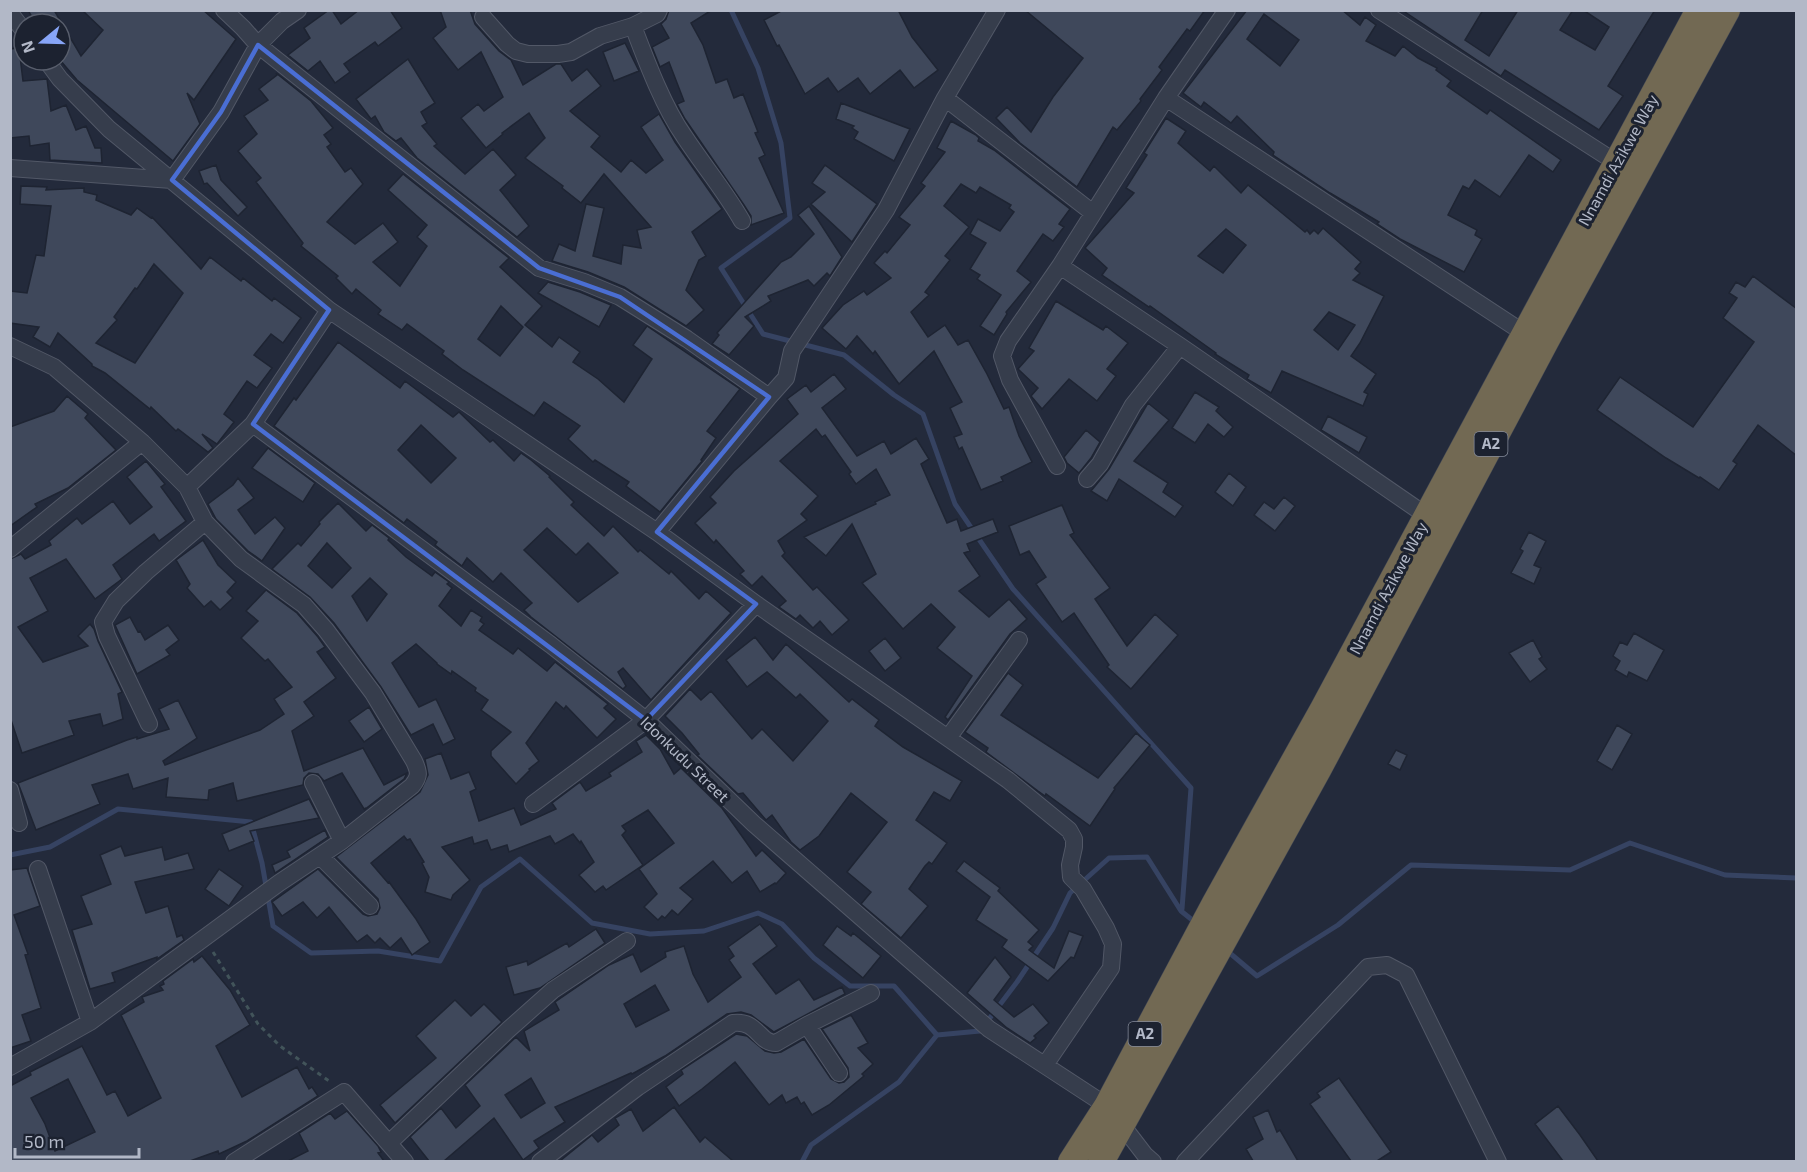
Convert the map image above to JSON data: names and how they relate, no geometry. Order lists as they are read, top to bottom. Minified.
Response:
{"streets":{"highway":["Nnamdi Azikwe Way","A2"],"street":["Idonkudu Street"]},"crossings":[["Nnamdi Azikwe Way","Idonkudu Street"]],"scale_bar":"50 m","north":"left"}
